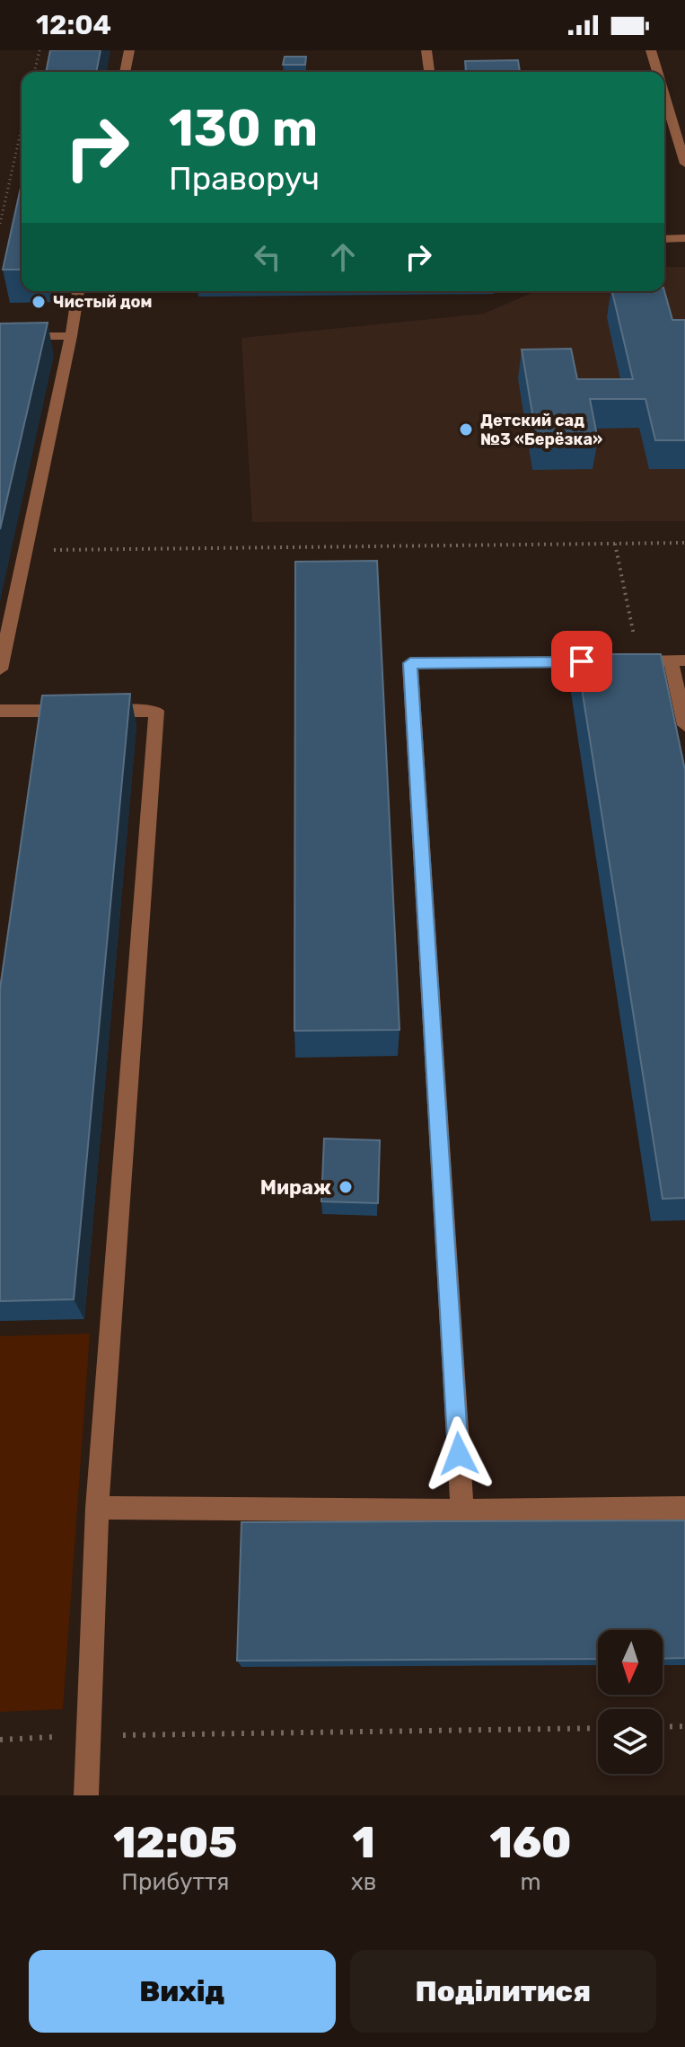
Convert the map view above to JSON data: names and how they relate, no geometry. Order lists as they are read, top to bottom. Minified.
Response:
{"places":["Чистый дом","Детский сад №3 «Берёзка»","Мираж"],"north":"bottom","page":{"status":"12:04","turn":["130 m","Праворуч"],"eta":["12:05","Прибуття","1","хв","160","m"],"buttons":["Вихід","Поділитися"]}}
